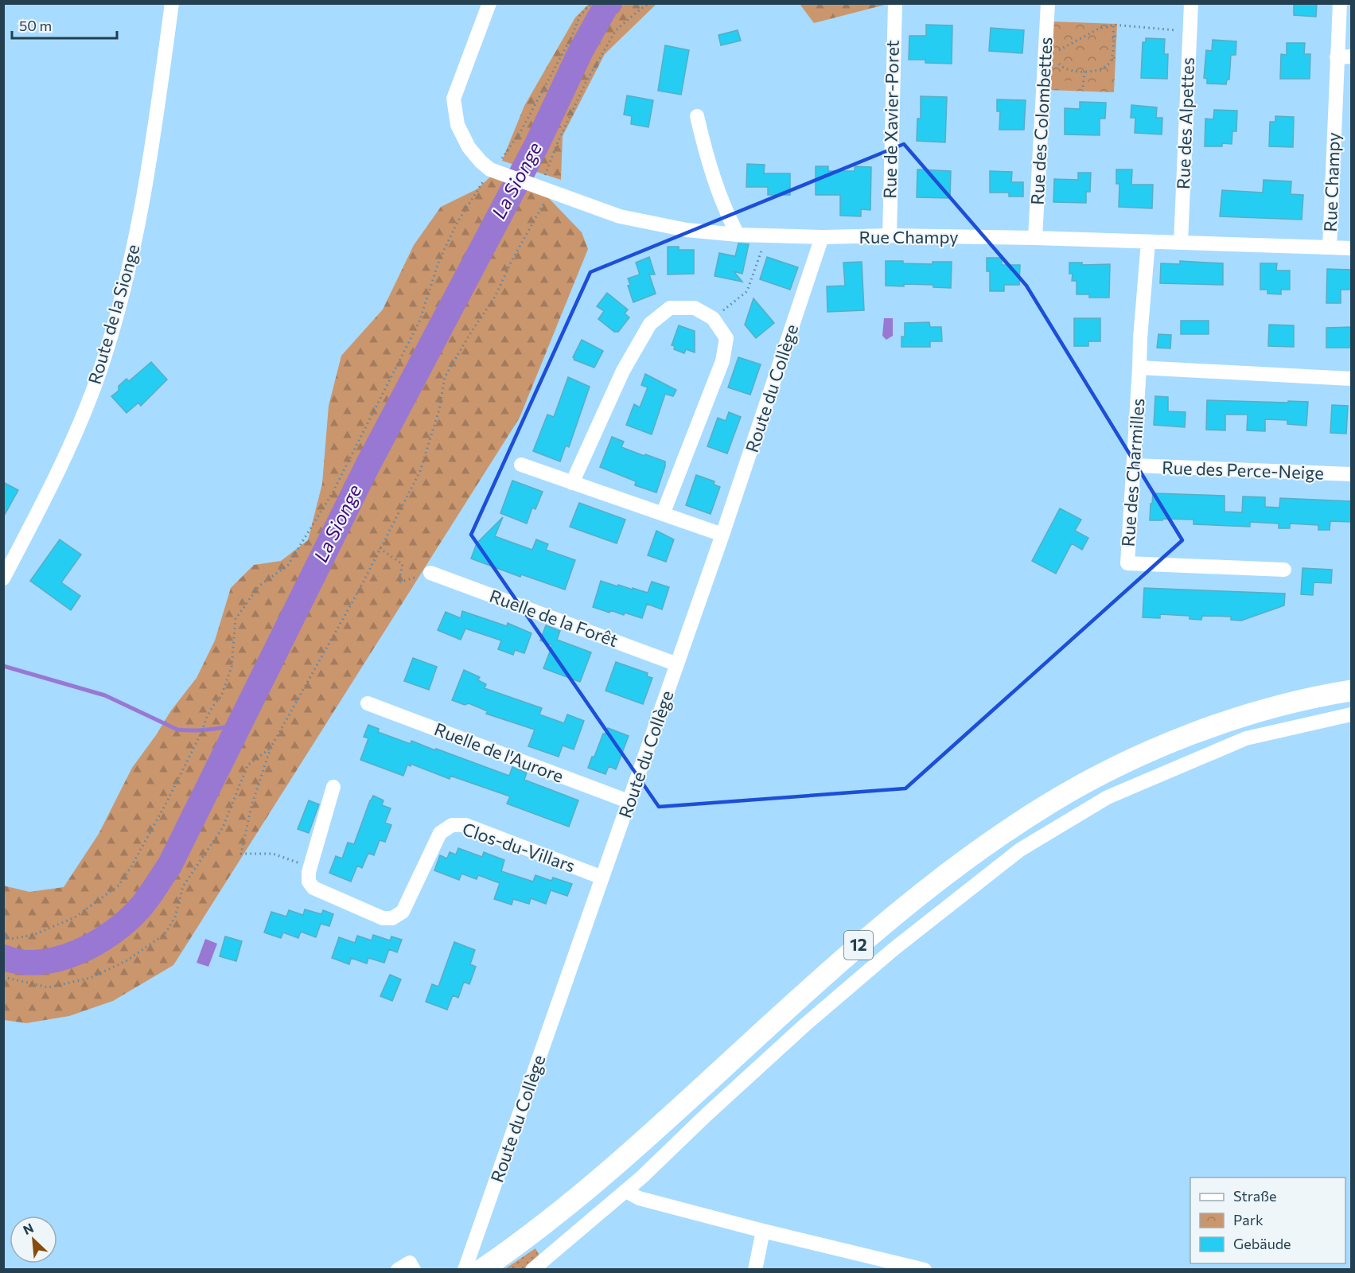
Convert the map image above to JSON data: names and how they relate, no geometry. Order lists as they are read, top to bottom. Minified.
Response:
{"streets":{"highway":["12"],"street":["Rue de Xavier-Poret","Rue des Colombettes","Rue des Alpettes","Rue Champy","Route de la Sionge","Route du Collège","Rue des Perce-Neige","Rue des Charmilles","Ruelle de la Forêt","Ruelle de l'Aurore","Clos-du-Villars"]},"crossings":[["Rue de Xavier-Poret","Rue Champy"],["Rue des Colombettes","Rue Champy"],["Rue des Alpettes","Rue Champy"],["Rue Champy","Route du Collège"],["Rue Champy","Rue des Charmilles"],["Route du Collège","Ruelle de la Forêt"],["Route du Collège","Ruelle de l'Aurore"],["Route du Collège","Clos-du-Villars"],["Rue des Perce-Neige","Rue des Charmilles"]],"water":["La Sionge"],"legend":["Straße","Park","Gebäude"],"scale_bar":"50 m","north":"top left"}
